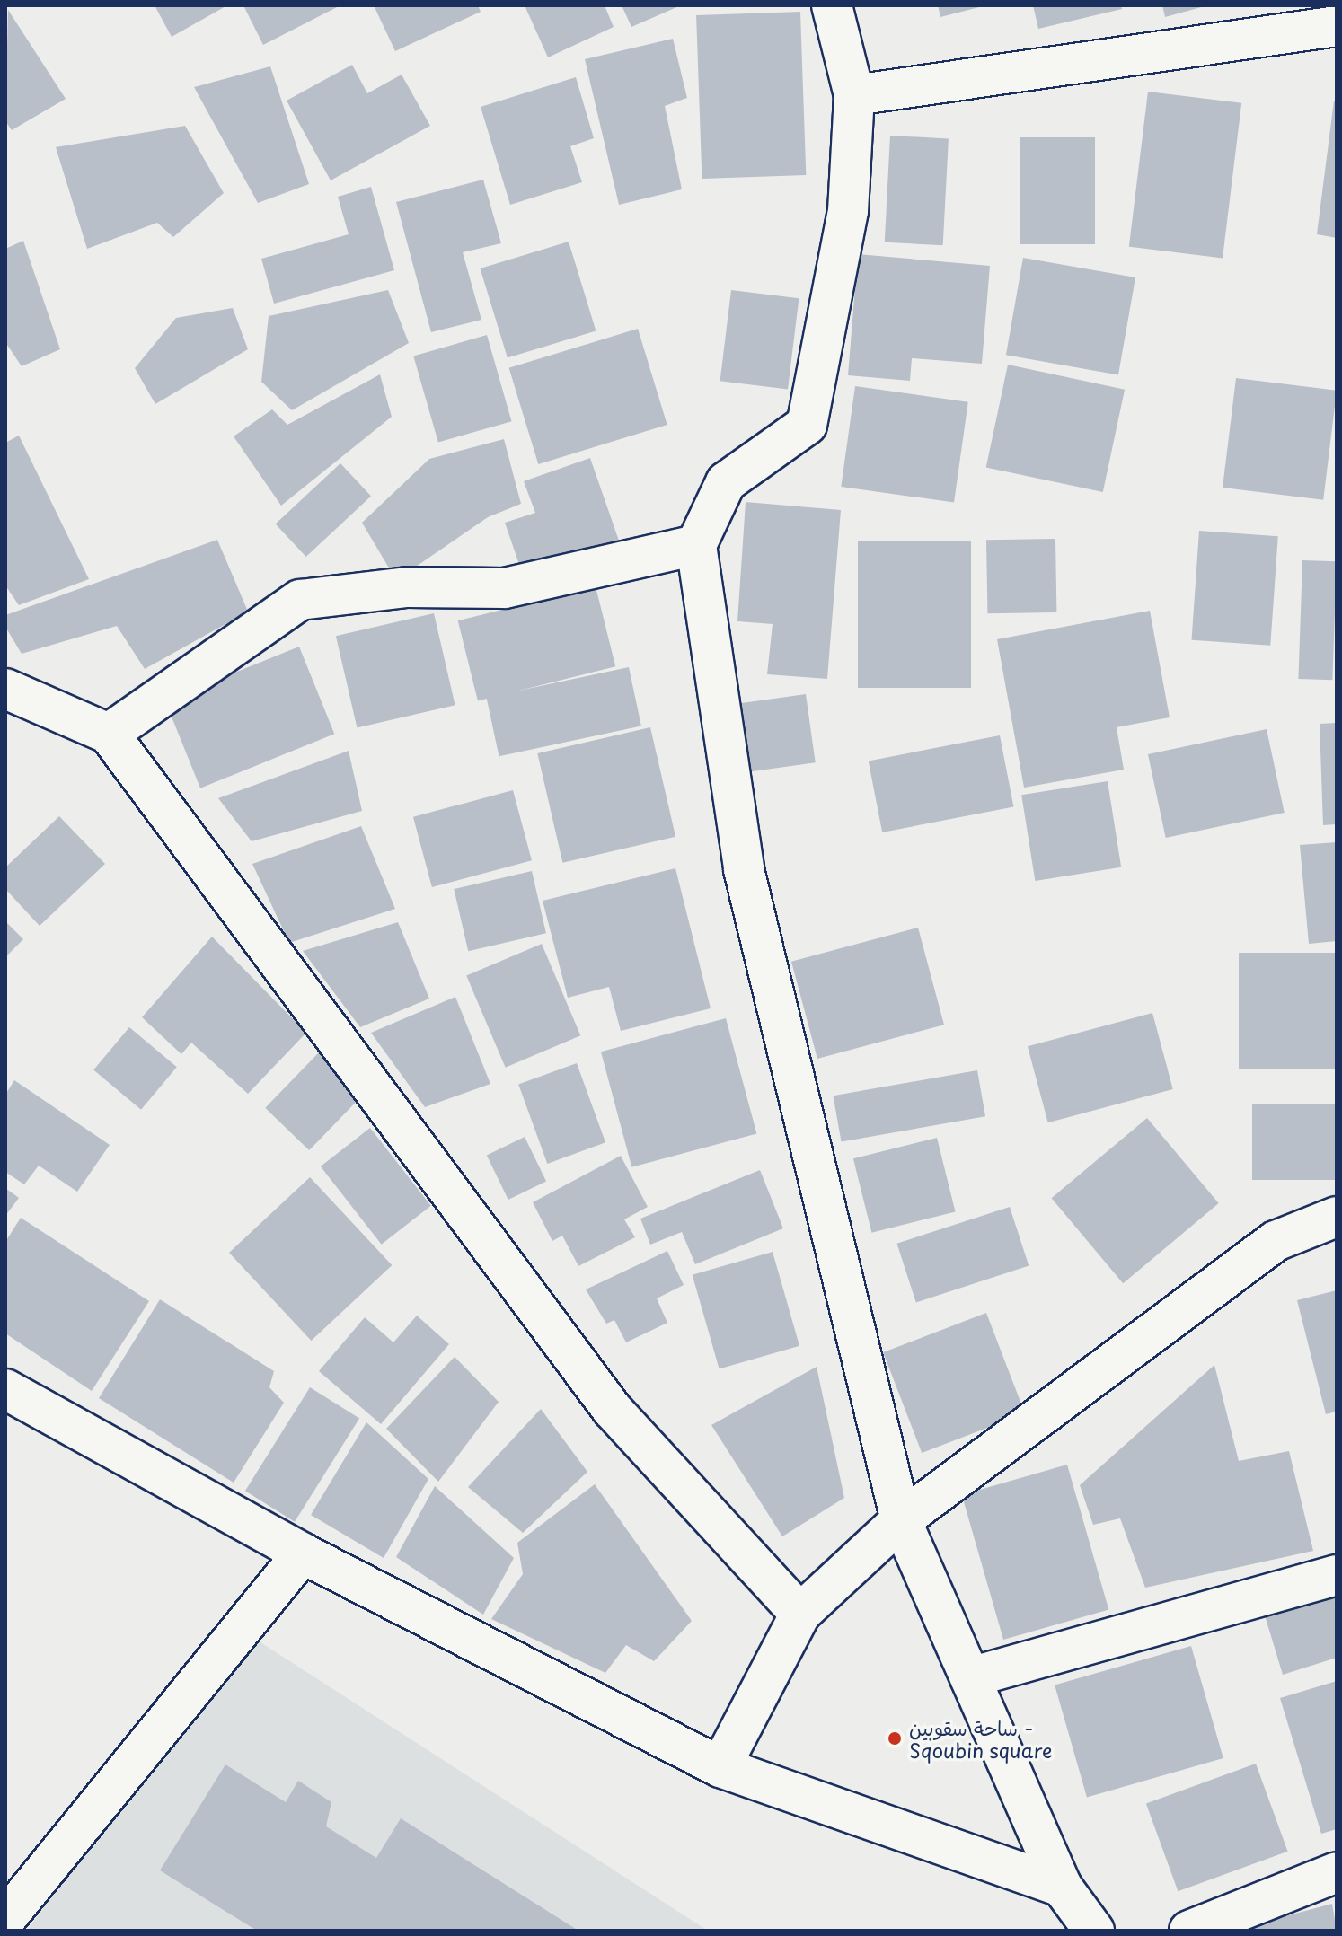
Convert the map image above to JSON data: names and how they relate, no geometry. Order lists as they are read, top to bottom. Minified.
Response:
{"places":["ساحة سقوبين - Sqoubin square"]}
